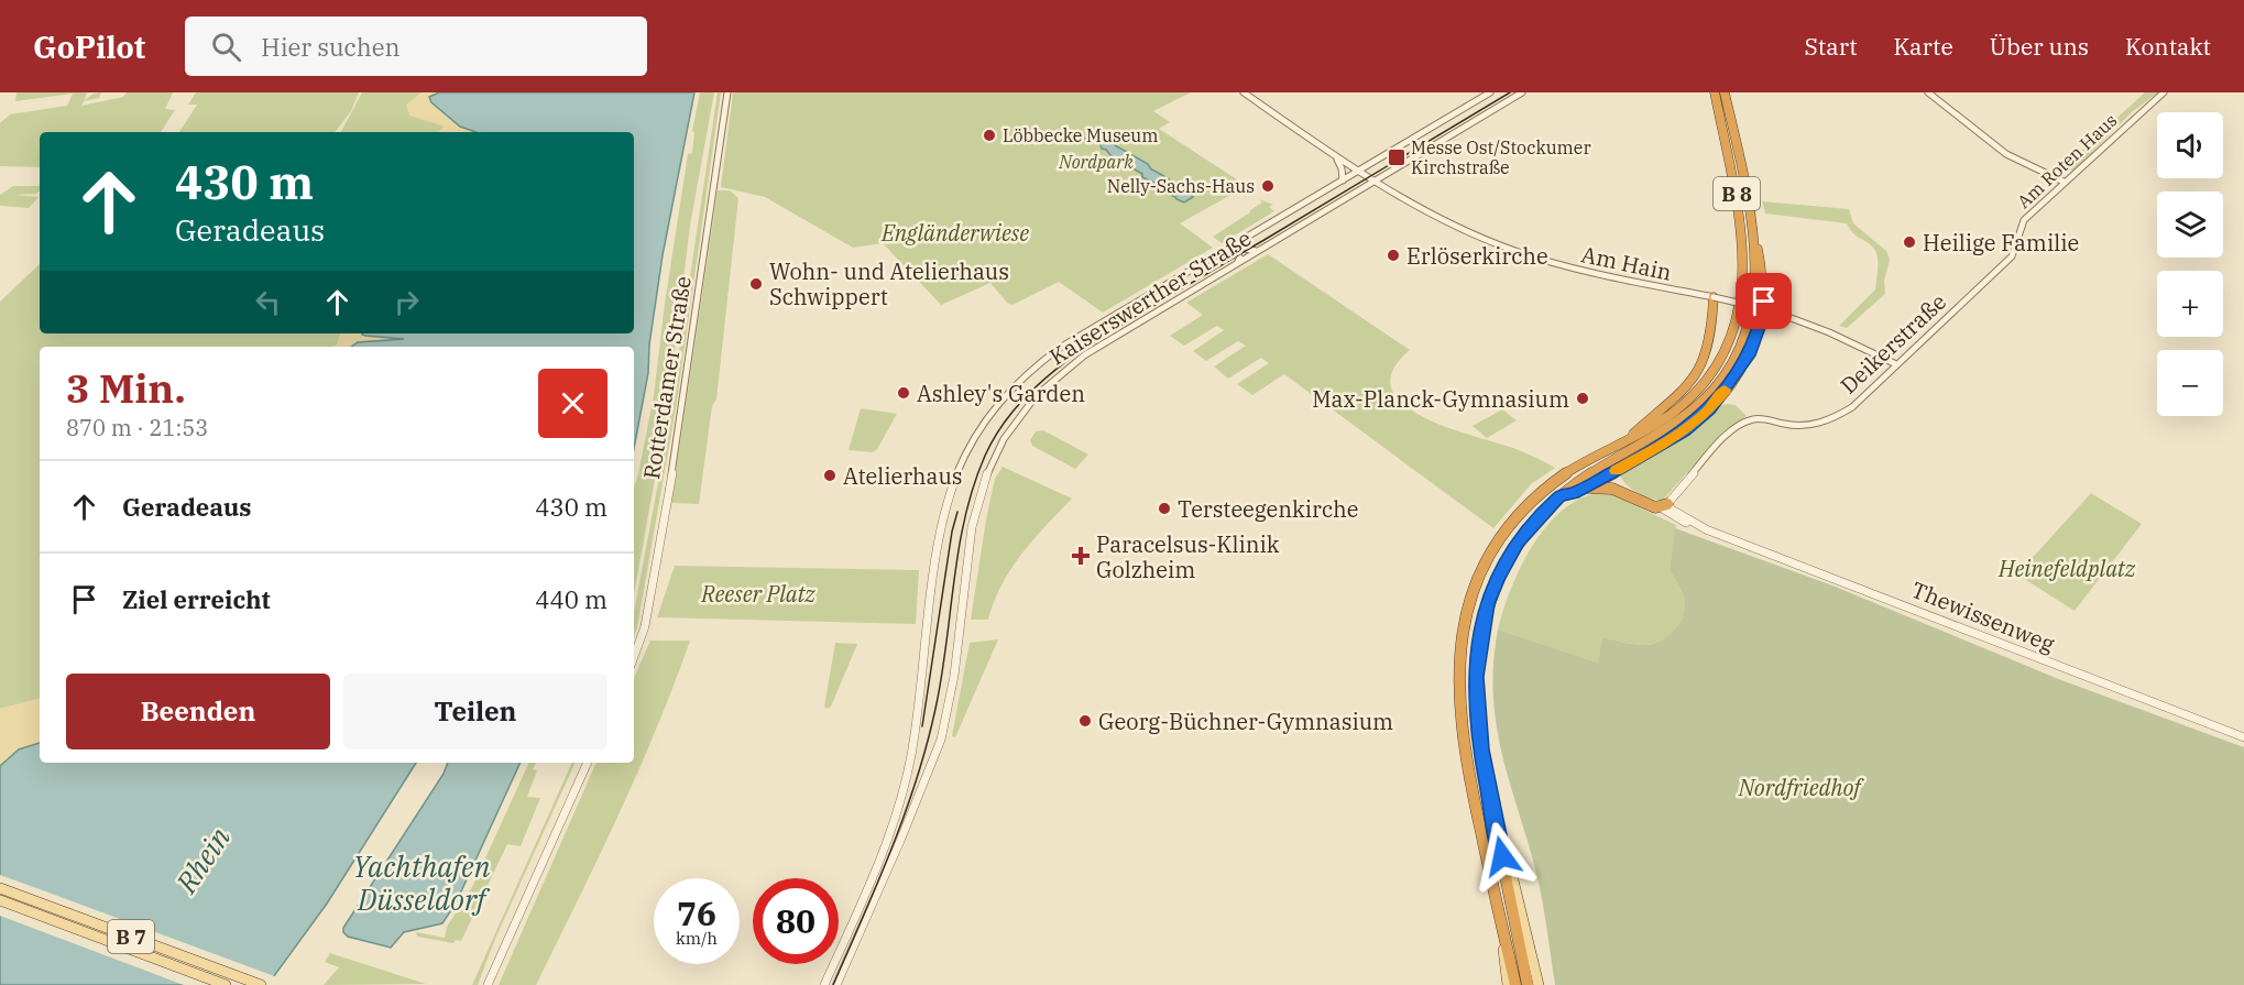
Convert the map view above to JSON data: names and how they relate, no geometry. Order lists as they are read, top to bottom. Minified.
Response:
{"streets":{"highway":["B 8"],"main road":["B 7"],"street":["Am Roten Haus","Am Hain","Kaiserswerther Straße","Deikerstraße","Rotterdamer Straße","Thewissenweg"]},"crossings":[["Am Roten Haus","Deikerstraße"],["Am Hain","Kaiserswerther Straße"],["Am Hain","Deikerstraße"],["Deikerstraße","Thewissenweg"]],"water":["Rhein","Yachthafen Düsseldorf"],"parks":["Nordpark","Engländerwiese","Heinefeldplatz","Reeser Platz","Nordfriedhof"],"places":{"other":["Löbbecke Museum","Nelly-Sachs-Haus","Heilige Familie","Erlöserkirche","Wohn- und Atelierhaus Schwippert","Ashley's Garden","Max-Planck-Gymnasium","Atelierhaus","Tersteegenkirche","Georg-Büchner-Gymnasium"],"transit":["Messe Ost/Stockumer Kirchstraße"],"health":["Paracelsus-Klinik Golzheim"]},"page":{"header":"GoPilot","search":"Hier suchen","nav":["Start","Karte","Über uns","Kontakt"],"map_buttons":["+","−"],"turn":["430 m","Geradeaus"],"heading":["3 Min.","870 m · 21:53"],"list":[{"name":"Geradeaus","value":"430 m"},{"name":"Ziel erreicht","value":"440 m"}],"buttons":["Beenden","Teilen"],"speed":"76 km/h","limit":"80"}}
